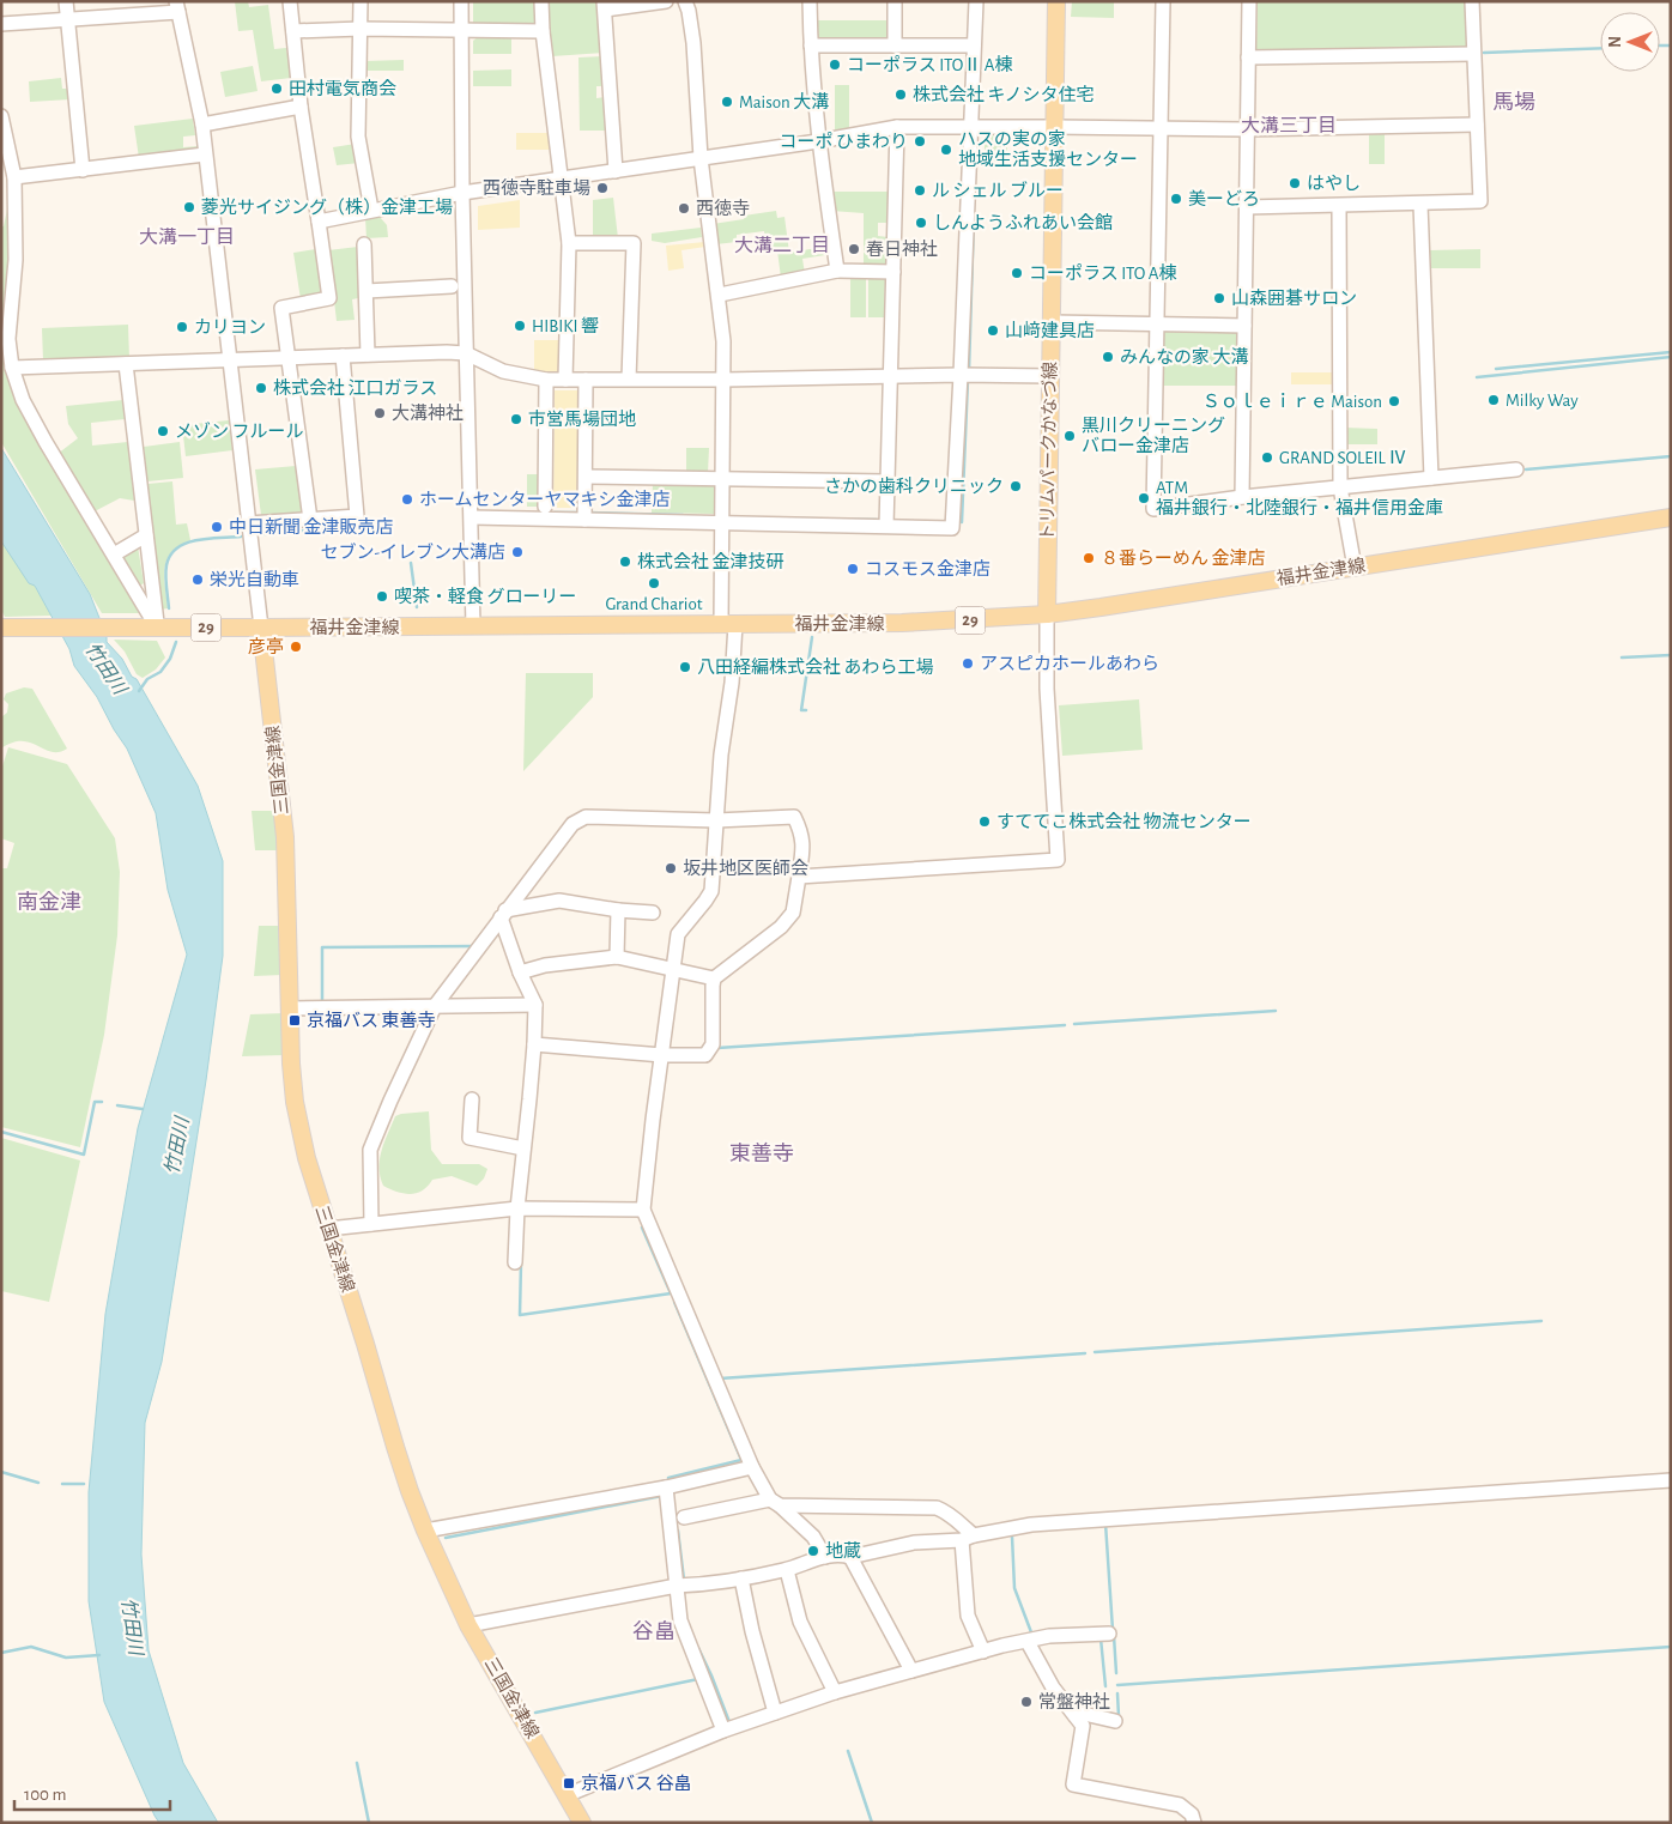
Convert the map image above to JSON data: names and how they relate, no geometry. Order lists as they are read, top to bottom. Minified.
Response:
{"streets":{"main road":["トリムパークかなづ線","福井金津線","29","三国金津線"]},"crossings":[["トリムパークかなづ線","福井金津線"],["福井金津線","三国金津線"]],"districts":["馬場","大溝三丁目","大溝一丁目","大溝二丁目","南金津","東善寺","谷畠"],"water":["竹田川"],"places":{"other":["コーポラス ITOⅡ A棟","田村電気商会","株式会社 キノシタ住宅","Maison 大溝","コーポ ひまわり","ハスの実の家 地域生活支援センター","はやし","西徳寺駐車場","ル シェル ブルー","美ーどろ","菱光サイジング（株）金津工場","西徳寺","しんようふれあい会館","春日神社","コーポラス ITO A棟","山森囲碁サロン","HIBIKI 響","カリヨン","山﨑建具店","みんなの家 大溝","株式会社 江口ガラス","Milky Way","Ｓｏｌｅｉｒｅ Maison","大溝神社","市営馬場団地","メゾン フルール","黒川クリーニング バロー金津店","GRAND SOLEIL Ⅳ","さかの歯科クリニック","ATM 福井銀行・北陸銀行・福井信用金庫","ホームセンターヤマキシ金津店","中日新聞 金津販売店","セブン-イレブン大溝店","８番らーめん 金津店","株式会社 金津技研","コスモス金津店","栄光自動車","Grand Chariot","喫茶・軽食 グローリー","彦亭","アスピカホールあわら","八田経編株式会社 あわら工場","すててこ株式会社 物流センター","坂井地区医師会","地蔵","常盤神社"],"transit":["京福バス 東善寺","京福バス 谷畠"]},"scale_bar":"100 m","north":"left"}
